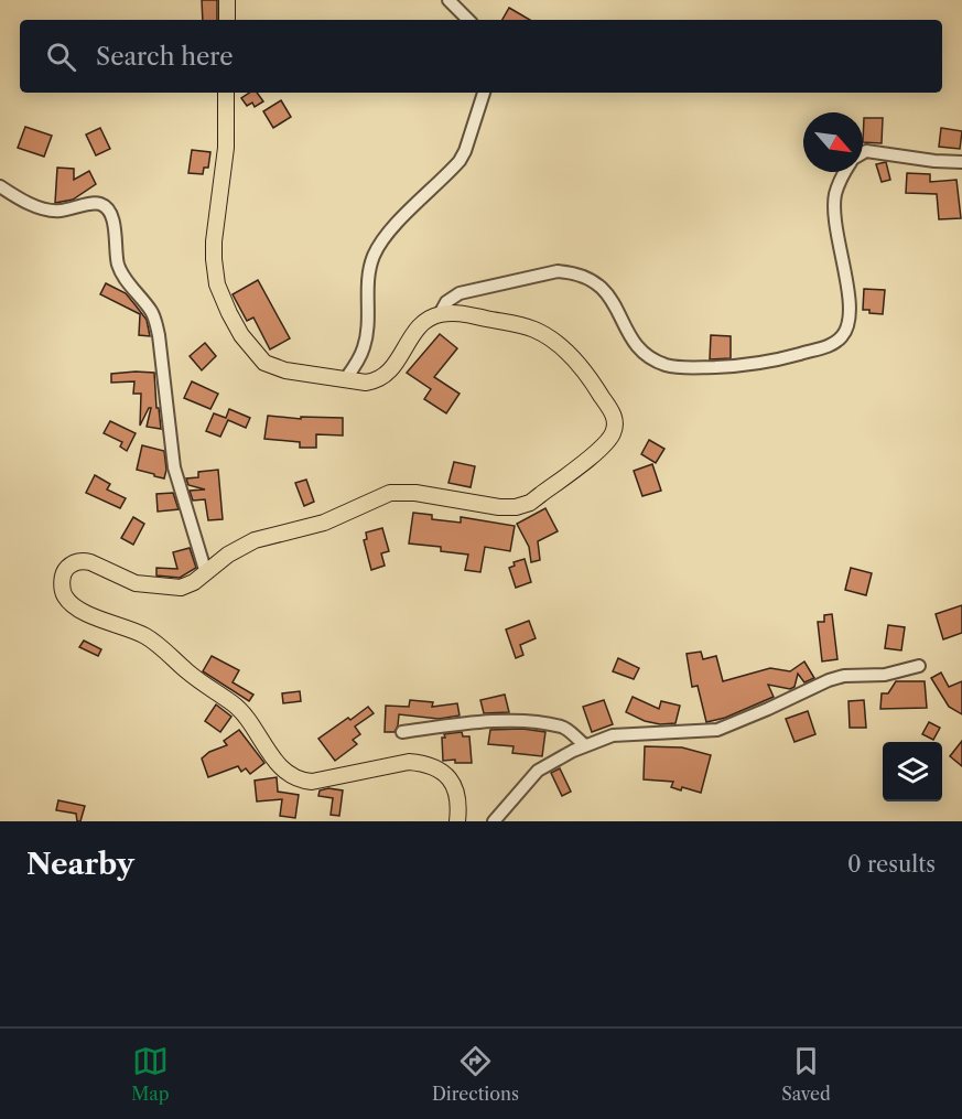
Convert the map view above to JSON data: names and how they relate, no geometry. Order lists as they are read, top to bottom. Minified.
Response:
{"north":"bottom right","page":{"search":"Search here","heading":["Nearby","0 results"],"nav":["Map","Directions","Saved"]}}
